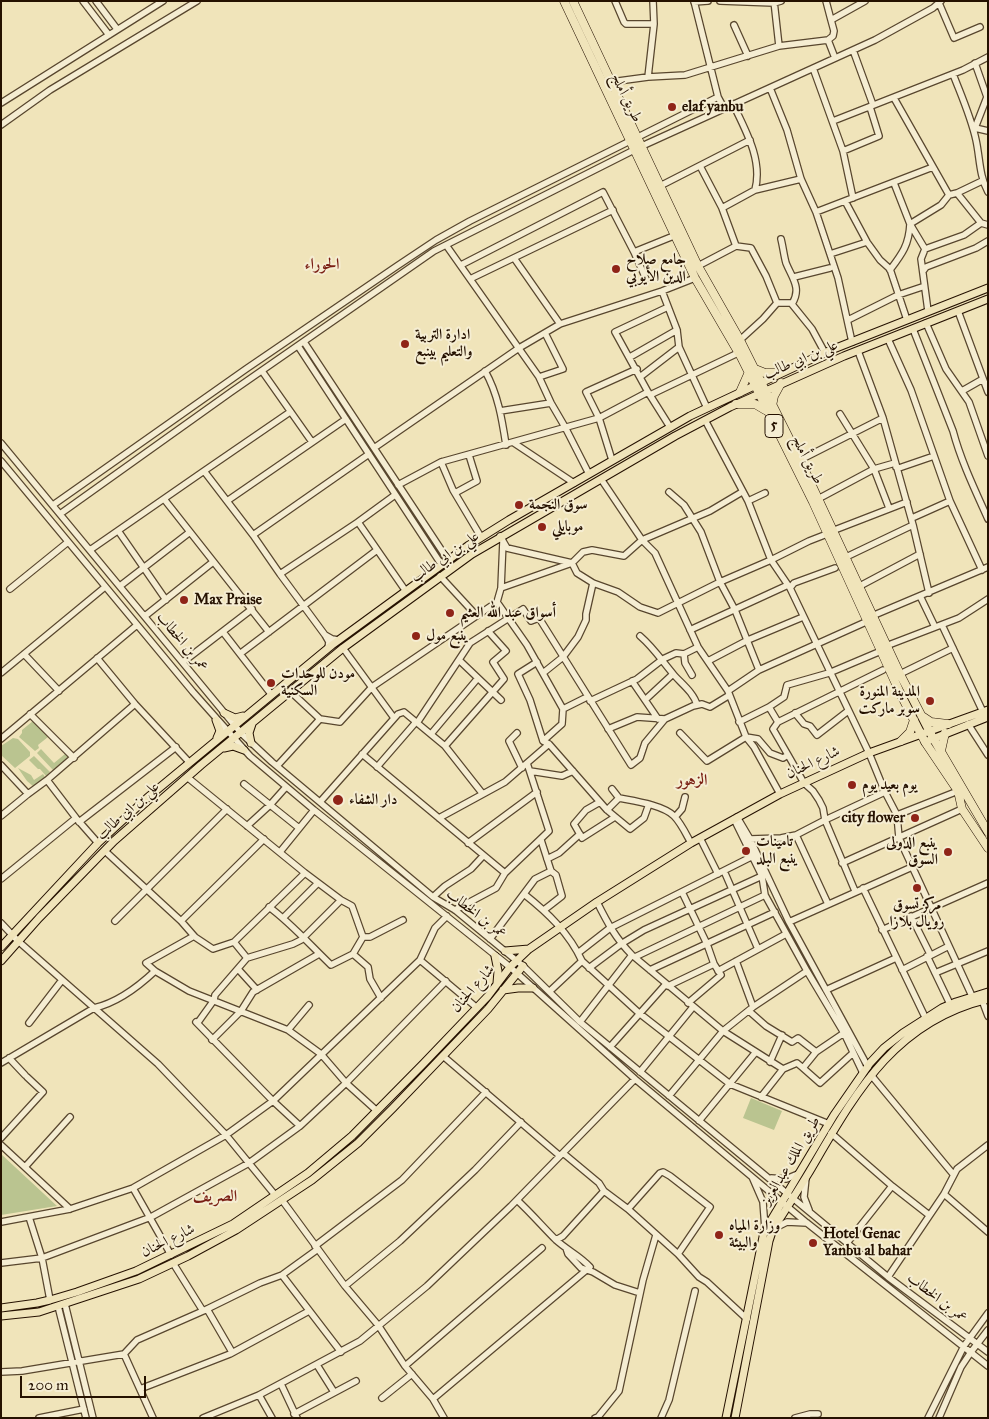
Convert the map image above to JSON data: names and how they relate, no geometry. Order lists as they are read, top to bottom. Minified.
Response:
{"streets":{"highway":["طريق أملج","5"],"main road":["علي بن ابي طالب","شارع الحنان","طريق الملك عبدالعزيز"],"street":["عمر بن الخطاب"]},"crossings":[["طريق أملج","علي بن ابي طالب"],["طريق أملج","شارع الحنان"],["علي بن ابي طالب","عمر بن الخطاب"],["عمر بن الخطاب","شارع الحنان"],["عمر بن الخطاب","طريق الملك عبدالعزيز"]],"districts":["الحوراء","الزهور","الصريف"],"places":["elaf yanbu","جامع صلاح الدين الأيوبي","ادارة التربية والتعليم بينبع","سوق النجمة","موبايلي","Max Praise","أسواق عبد الله العثيم","ينبع مول","مودن للوحدات السكنية","المدينة المنورة سوبر ماركت","يوم بعيد يوم","دار الشفاء","city flower","تامينات ينبع البلد","ينبع الدولى السوق","مركز تسوق رويال بلازا","وزارة المياه والبيئة","Hotel Genac Yanbu al bahar"],"scale_bar":"200 m"}
